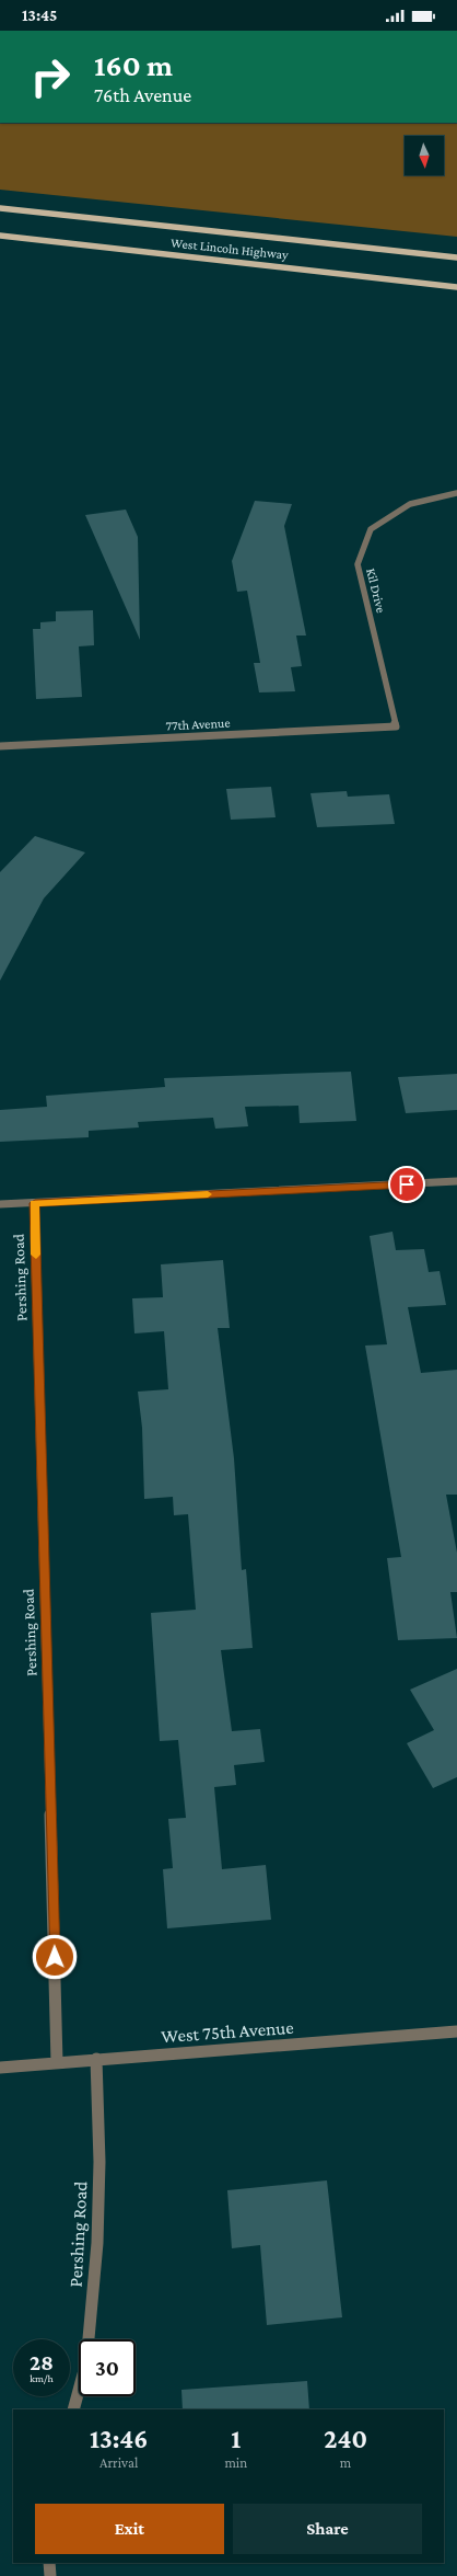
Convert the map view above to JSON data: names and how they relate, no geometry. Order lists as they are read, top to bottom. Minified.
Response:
{"streets":{"main road":["West Lincoln Highway"],"street":["Kil Drive","77th Avenue","Pershing Road","West 75th Avenue"]},"crossings":[["Kil Drive","77th Avenue"],["Pershing Road","West 75th Avenue"]],"north":"bottom","page":{"status":"13:45","turn":["160 m","76th Avenue"],"speed":"28 km/h","limit":"30","eta":["13:46","Arrival","1","min","240","m"],"buttons":["Exit","Share"]}}
